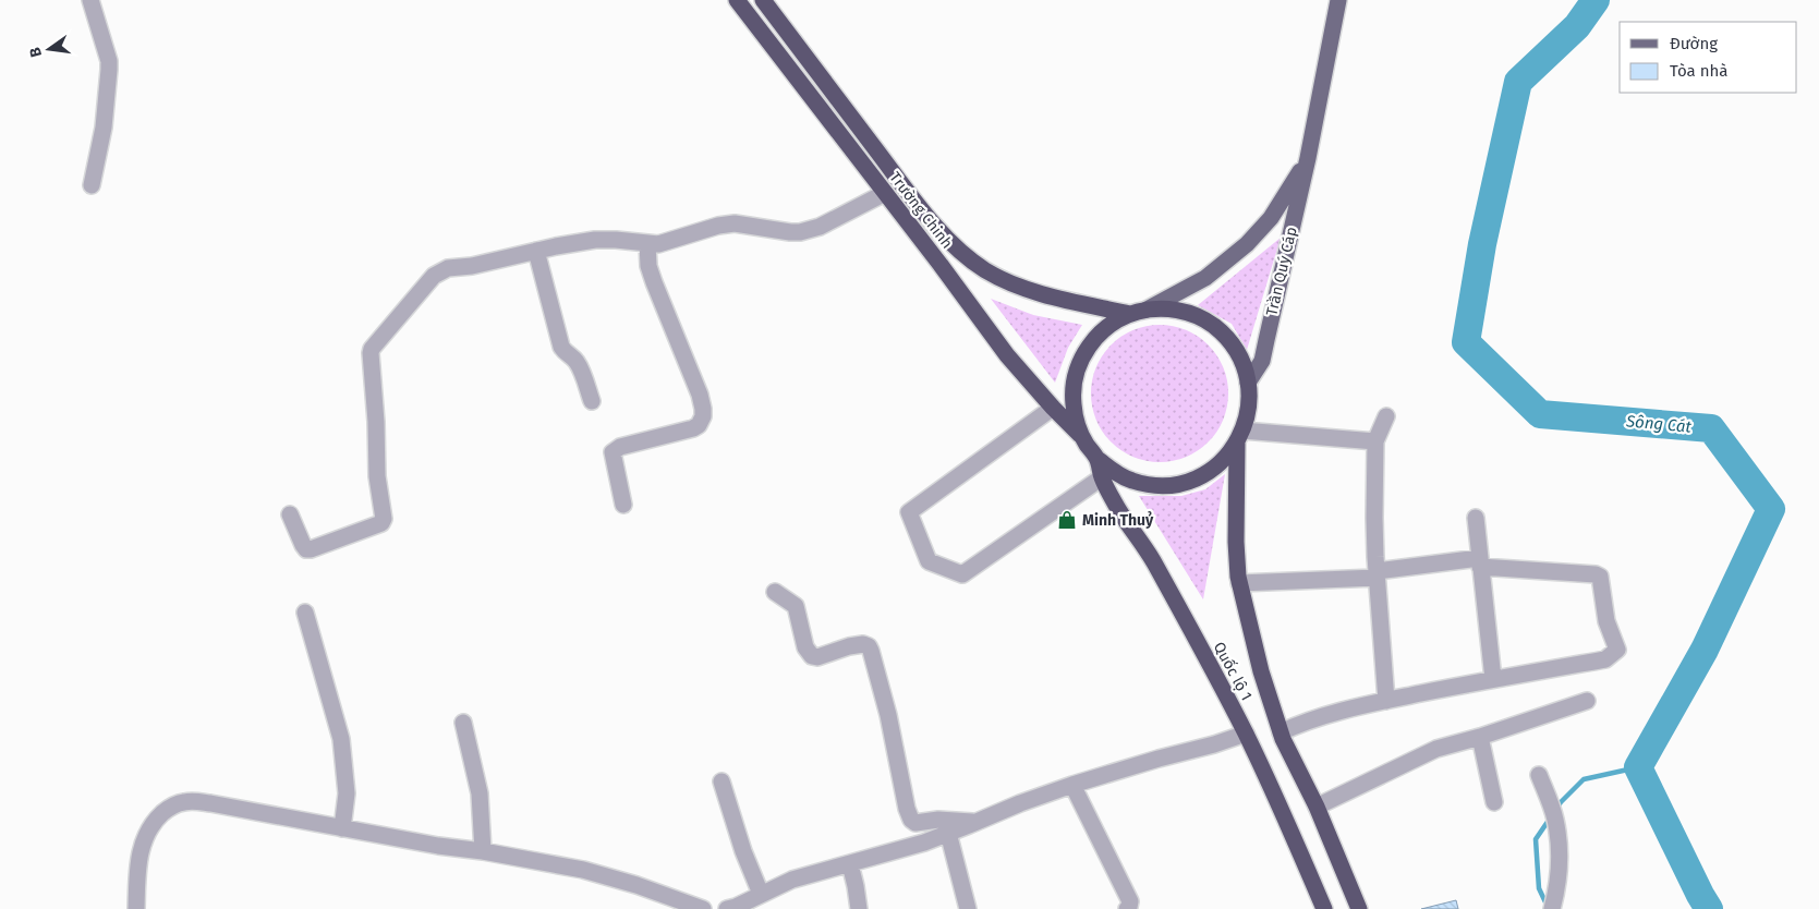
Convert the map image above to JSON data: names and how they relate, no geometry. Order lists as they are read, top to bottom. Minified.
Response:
{"streets":{"highway":["Trường Chinh","Quốc lộ 1"],"main road":["Trần Quý Cáp"]},"crossings":[["Trường Chinh","Trần Quý Cáp"],["Trường Chinh","Quốc lộ 1"],["Trần Quý Cáp","Quốc lộ 1"]],"water":["Sông Cát"],"places":{"shop":["Minh Thuỷ"]},"legend":["Đường","Tòa nhà"],"north":"left"}
